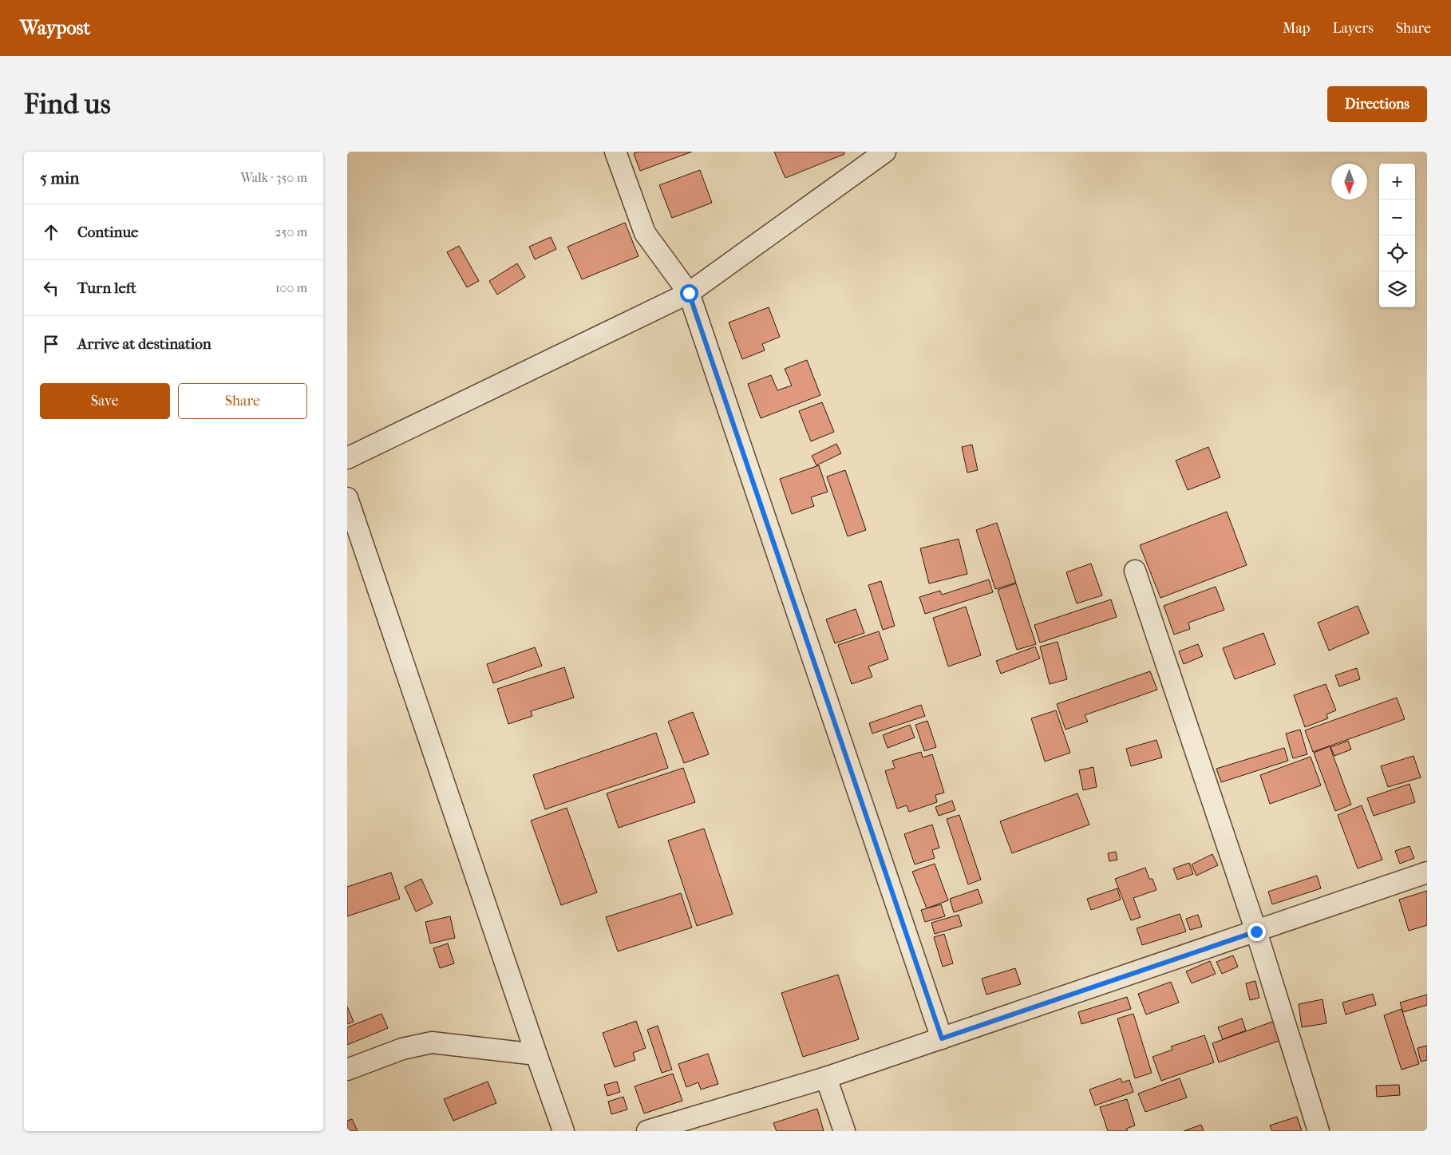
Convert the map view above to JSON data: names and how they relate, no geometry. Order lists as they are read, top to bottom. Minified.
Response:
{"north":"bottom","page":{"header":"Waypost","nav":["Map","Layers","Share"],"buttons":["Directions",["Save","Share"]],"title":"Find us","heading":["5 min","Walk · 350 m"],"map_buttons":["+","−"],"list":[["Continue","250 m"],["Turn left","100 m"],"Arrive at destination"]}}
